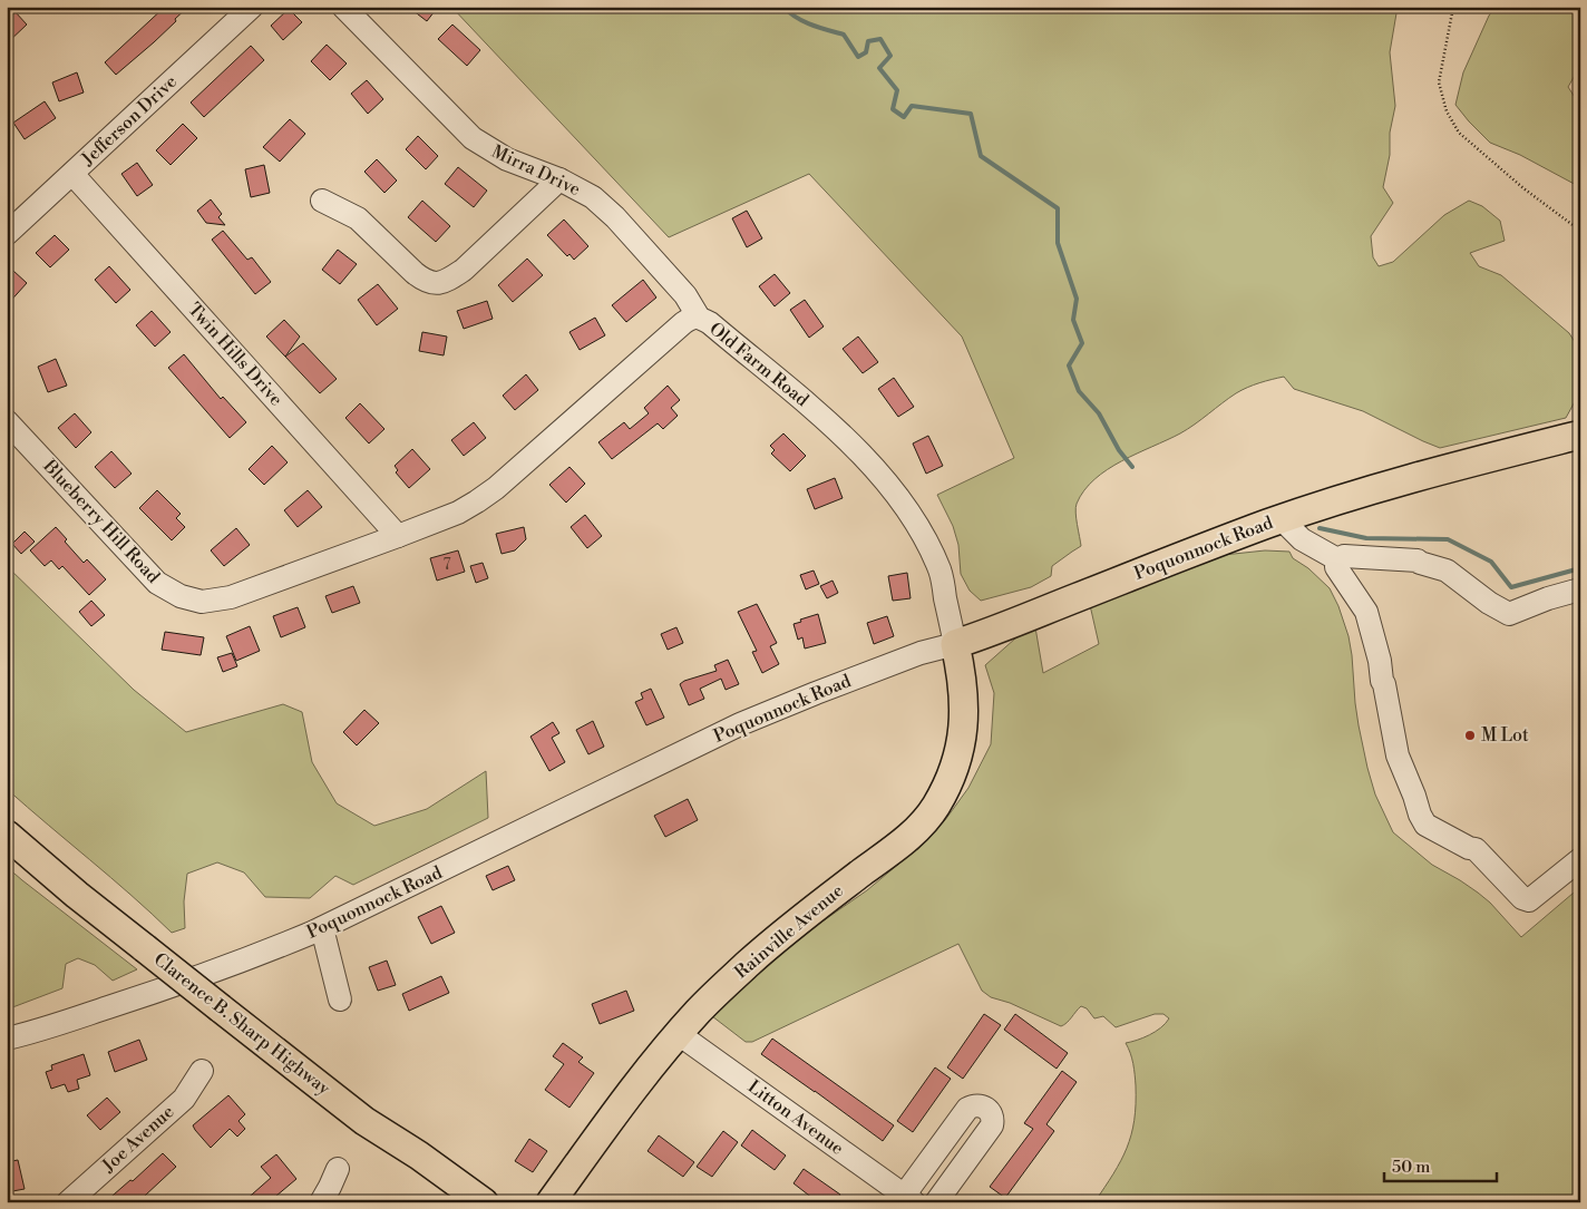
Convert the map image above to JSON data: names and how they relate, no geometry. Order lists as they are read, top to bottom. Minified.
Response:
{"streets":{"main road":["Poquonnock Road","Rainville Avenue","Clarence B. Sharp Highway"],"street":["Jefferson Drive","Mirra Drive","Twin Hills Drive","Old Farm Road","Blueberry Hill Road","Litton Avenue","Joe Avenue"]},"crossings":[["Jefferson Drive","Twin Hills Drive"],["Mirra Drive","Old Farm Road"],["Twin Hills Drive","Old Farm Road"],["Twin Hills Drive","Blueberry Hill Road"],["Old Farm Road","Blueberry Hill Road"],["Old Farm Road","Poquonnock Road"],["Old Farm Road","Rainville Avenue"],["Poquonnock Road","Rainville Avenue"],["Rainville Avenue","Litton Avenue"]],"places":["M Lot"],"house_numbers":["7"],"scale_bar":"50 m"}
